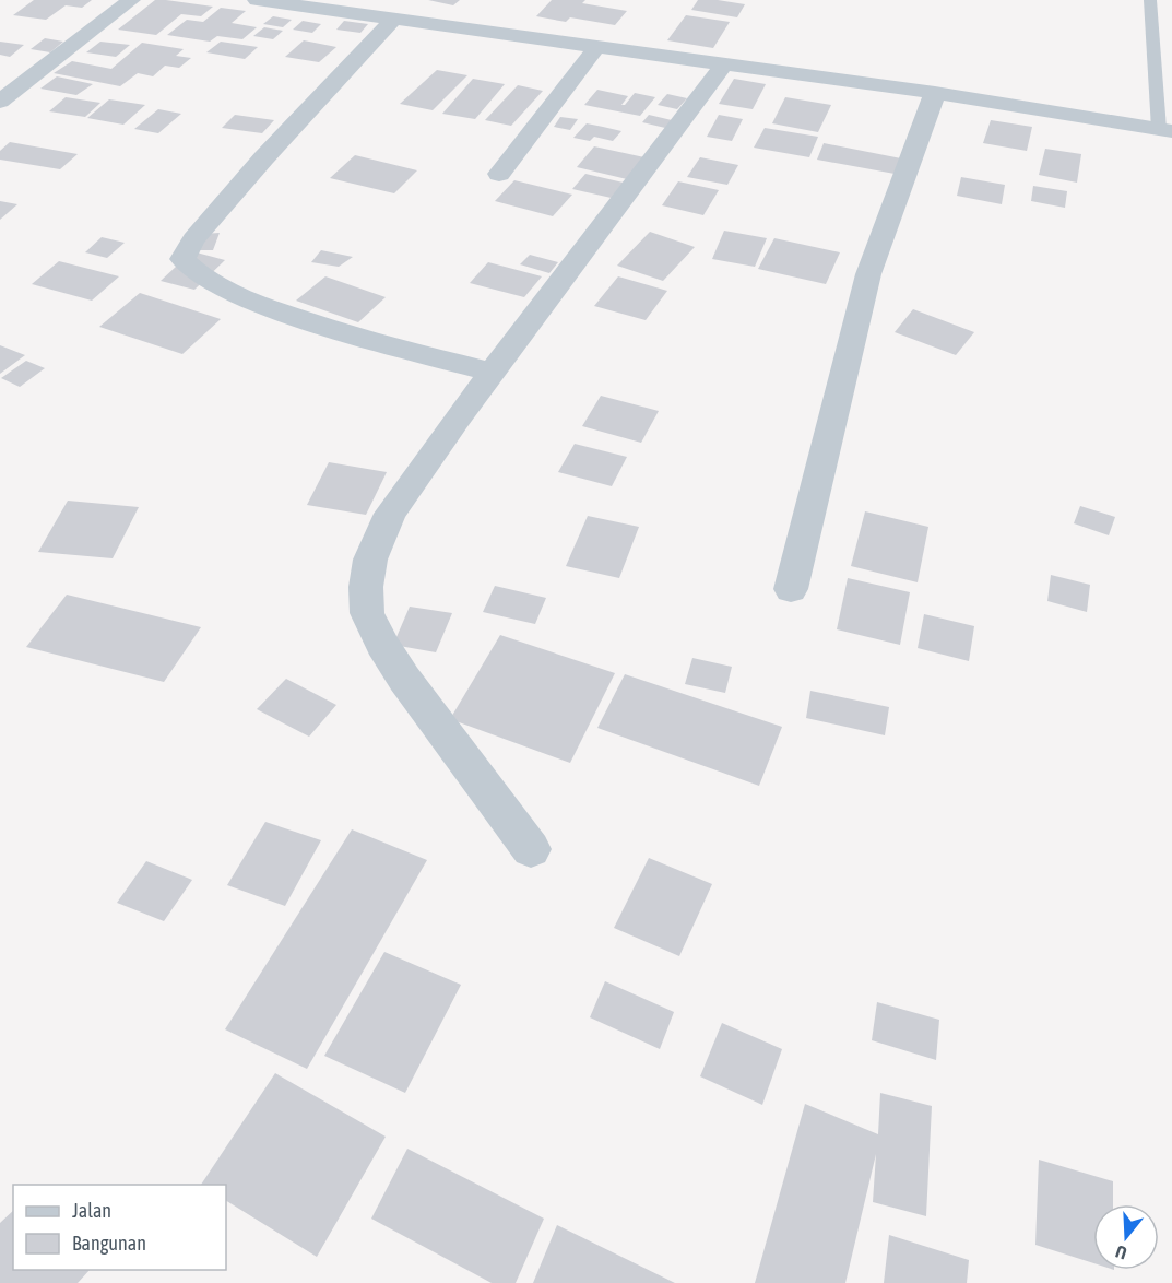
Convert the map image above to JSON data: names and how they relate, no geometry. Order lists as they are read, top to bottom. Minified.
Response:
{"legend":["Jalan","Bangunan"],"north":"bottom"}
